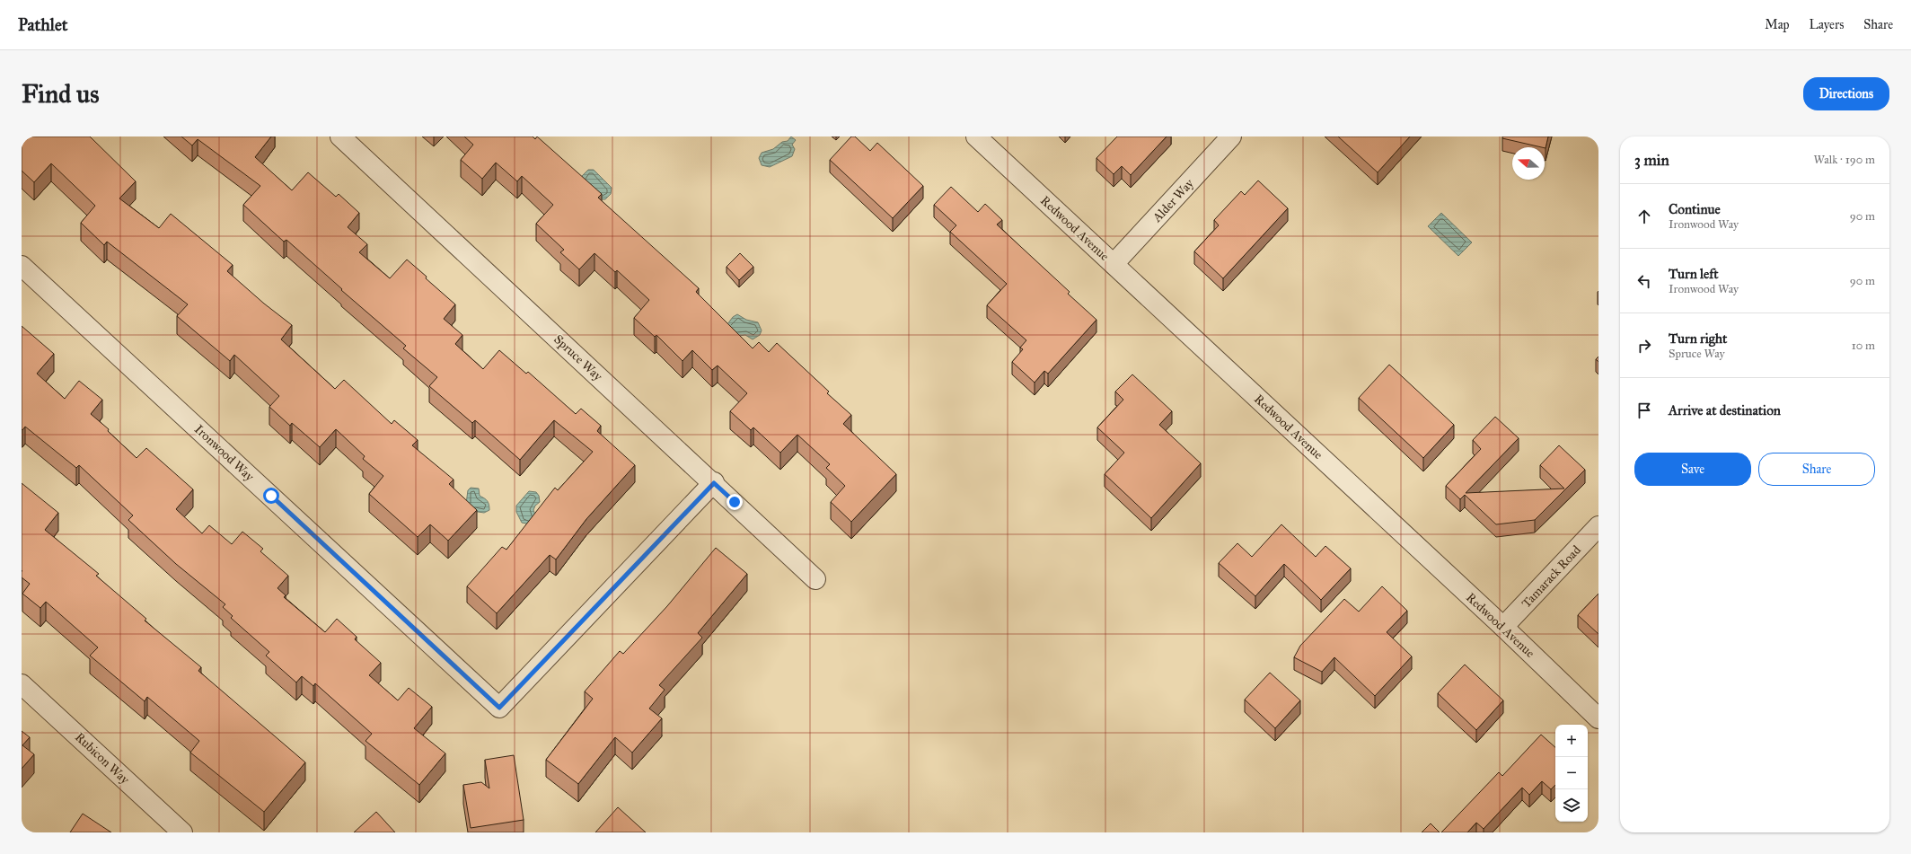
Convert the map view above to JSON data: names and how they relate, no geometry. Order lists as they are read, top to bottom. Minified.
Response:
{"streets":{"street":["Alder Way","Redwood Avenue","Spruce Way","Ironwood Way","Tamarack Road","Rubicon Way"]},"crossings":[["Alder Way","Redwood Avenue"],["Redwood Avenue","Tamarack Road"],["Spruce Way","Ironwood Way"]],"north":"left","page":{"header":"Pathlet","nav":["Map","Layers","Share"],"buttons":["Directions",["Save","Share"]],"title":"Find us","heading":["3 min","Walk · 190 m"],"list":[["Continue","Ironwood Way","90 m"],["Turn left","Ironwood Way","90 m"],["Turn right","Spruce Way","10 m"],"Arrive at destination"],"map_buttons":["+","−"]}}
